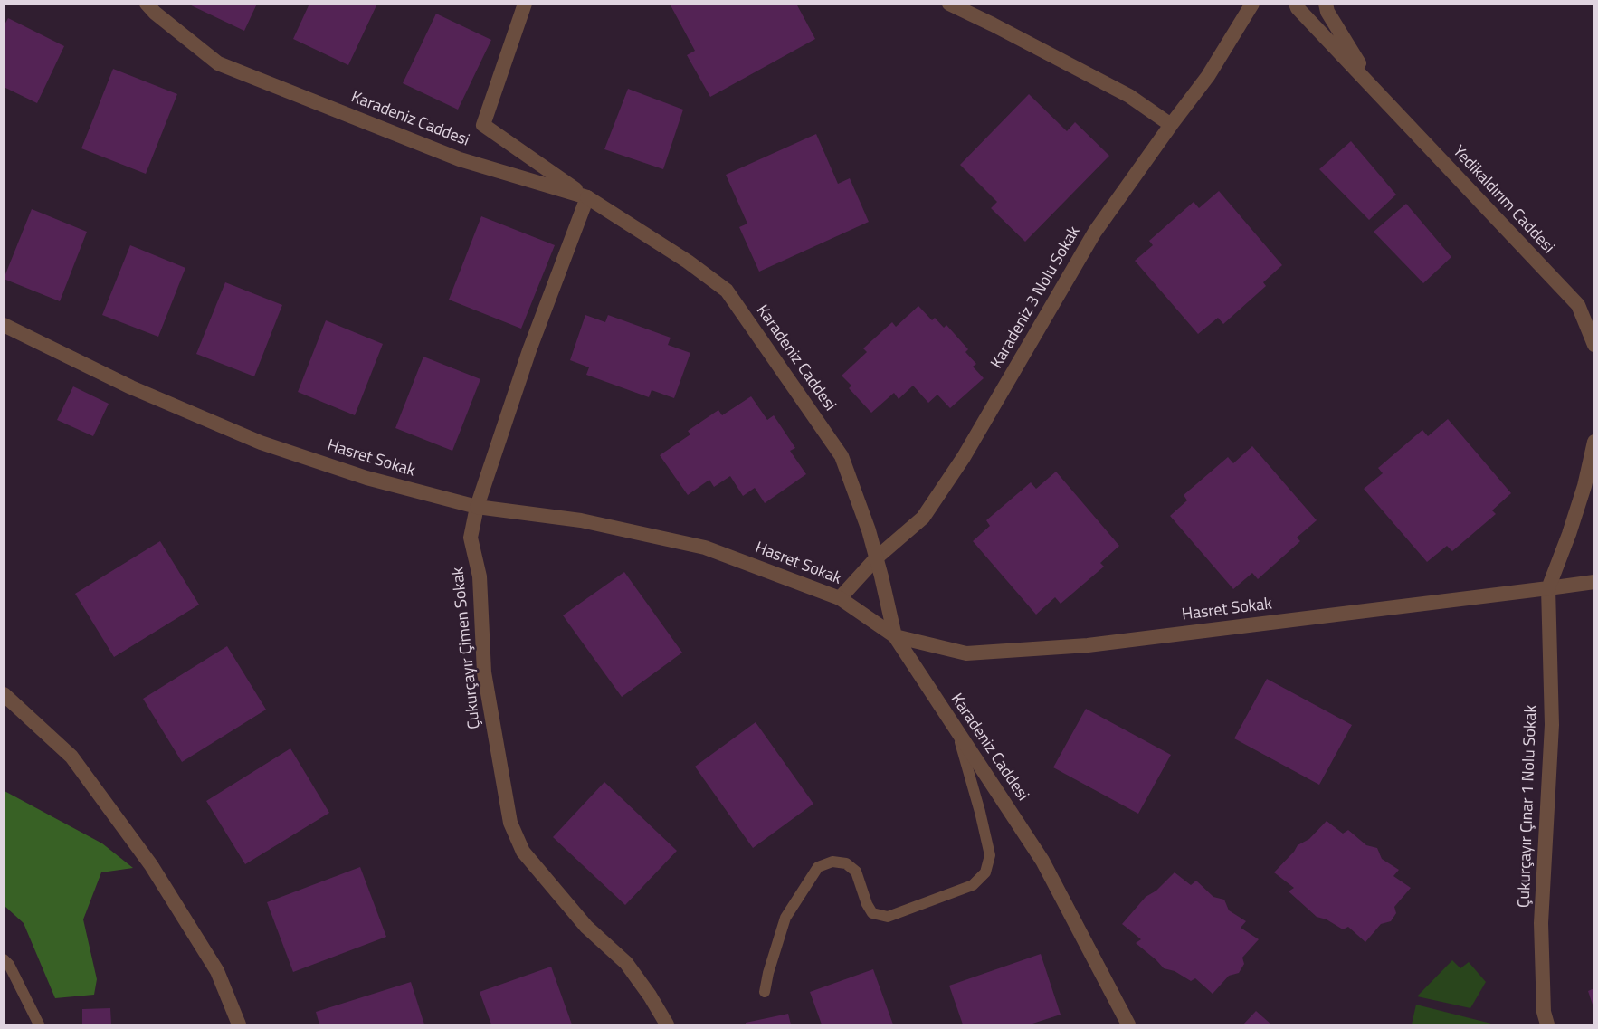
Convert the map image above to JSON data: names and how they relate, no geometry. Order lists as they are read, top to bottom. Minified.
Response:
{"streets":{"street":["Karadeniz Caddesi","Yedikaldırım Caddesi","Karadeniz 3 Nolu Sokak","Hasret Sokak","Çukurçayır Çimen Sokak","Çukurçayır Çınar 1 Nolu Sokak"]},"crossings":[["Karadeniz Caddesi","Karadeniz 3 Nolu Sokak"],["Karadeniz Caddesi","Hasret Sokak"],["Karadeniz Caddesi","Çukurçayır Çimen Sokak"],["Karadeniz 3 Nolu Sokak","Hasret Sokak"],["Hasret Sokak","Çukurçayır Çimen Sokak"],["Hasret Sokak","Çukurçayır Çınar 1 Nolu Sokak"]]}
